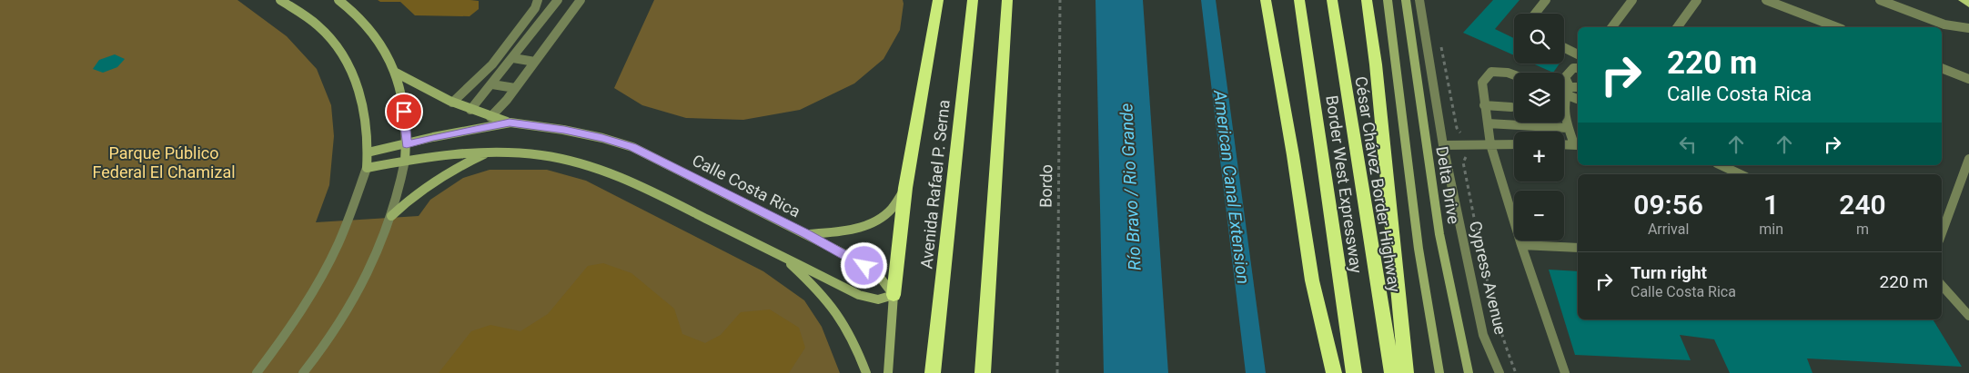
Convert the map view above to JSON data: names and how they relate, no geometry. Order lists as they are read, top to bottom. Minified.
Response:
{"streets":{"highway":["Avenida Rafael P. Serna","Border West Expressway","César Chávez Border Highway"],"main road":["Delta Drive","Calle Costa Rica"],"street":["Cypress Avenue"],"path":["Bordo"]},"water":["Río Bravo / Rio Grande","American Canal Extension"],"parks":["Parque Público Federal El Chamizal"],"page":{"map_buttons":["+","−"],"turn":["220 m","Calle Costa Rica"],"eta":["09:56","Arrival","1","min","240","m"],"list":[{"name":"Turn right","note":"Calle Costa Rica","value":"220 m"}]}}
